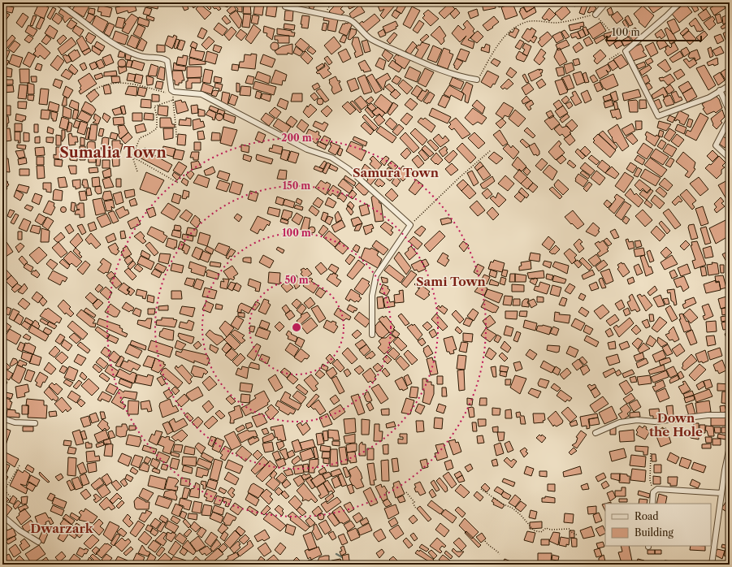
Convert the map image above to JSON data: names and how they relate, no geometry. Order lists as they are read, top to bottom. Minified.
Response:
{"districts":["Sumalia Town","Samura Town","Sami Town","Down the Hole","Dwarzark"],"legend":["Road","Building"],"scale_bar":"100 m","rings":["200 m","150 m","100 m","50 m"]}
